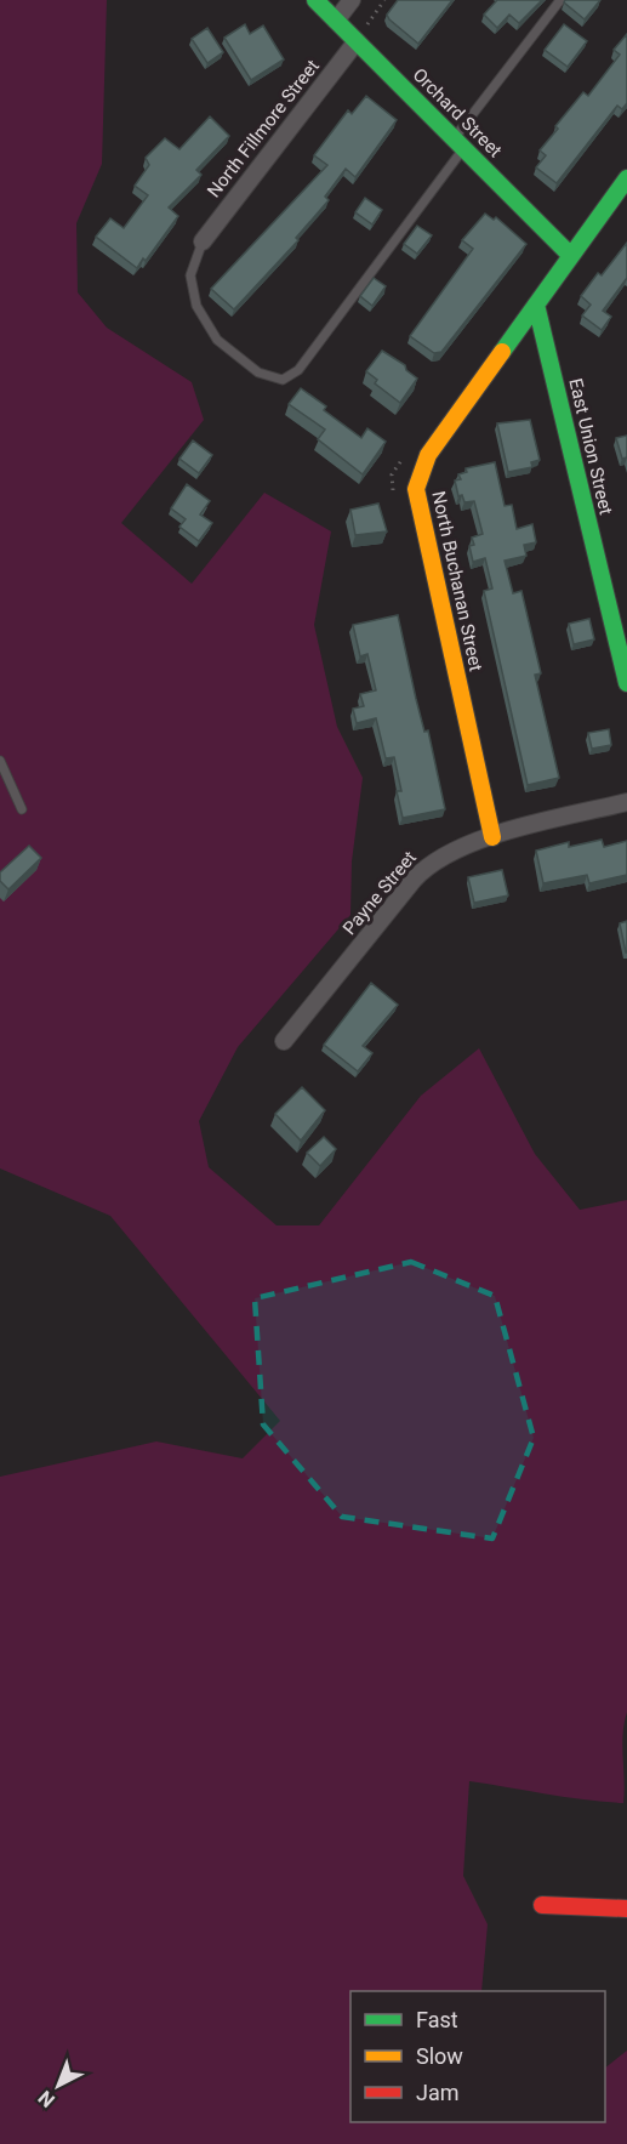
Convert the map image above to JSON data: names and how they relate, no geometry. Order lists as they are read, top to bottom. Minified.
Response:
{"streets":{"street":["Orchard Street","North Fillmore Street","East Union Street","North Buchanan Street","Payne Street"]},"crossings":[["Orchard Street","North Fillmore Street"],["Orchard Street","North Buchanan Street"],["East Union Street","North Buchanan Street"],["North Buchanan Street","Payne Street"]],"legend":["Fast","Slow","Jam"],"north":"bottom left"}
